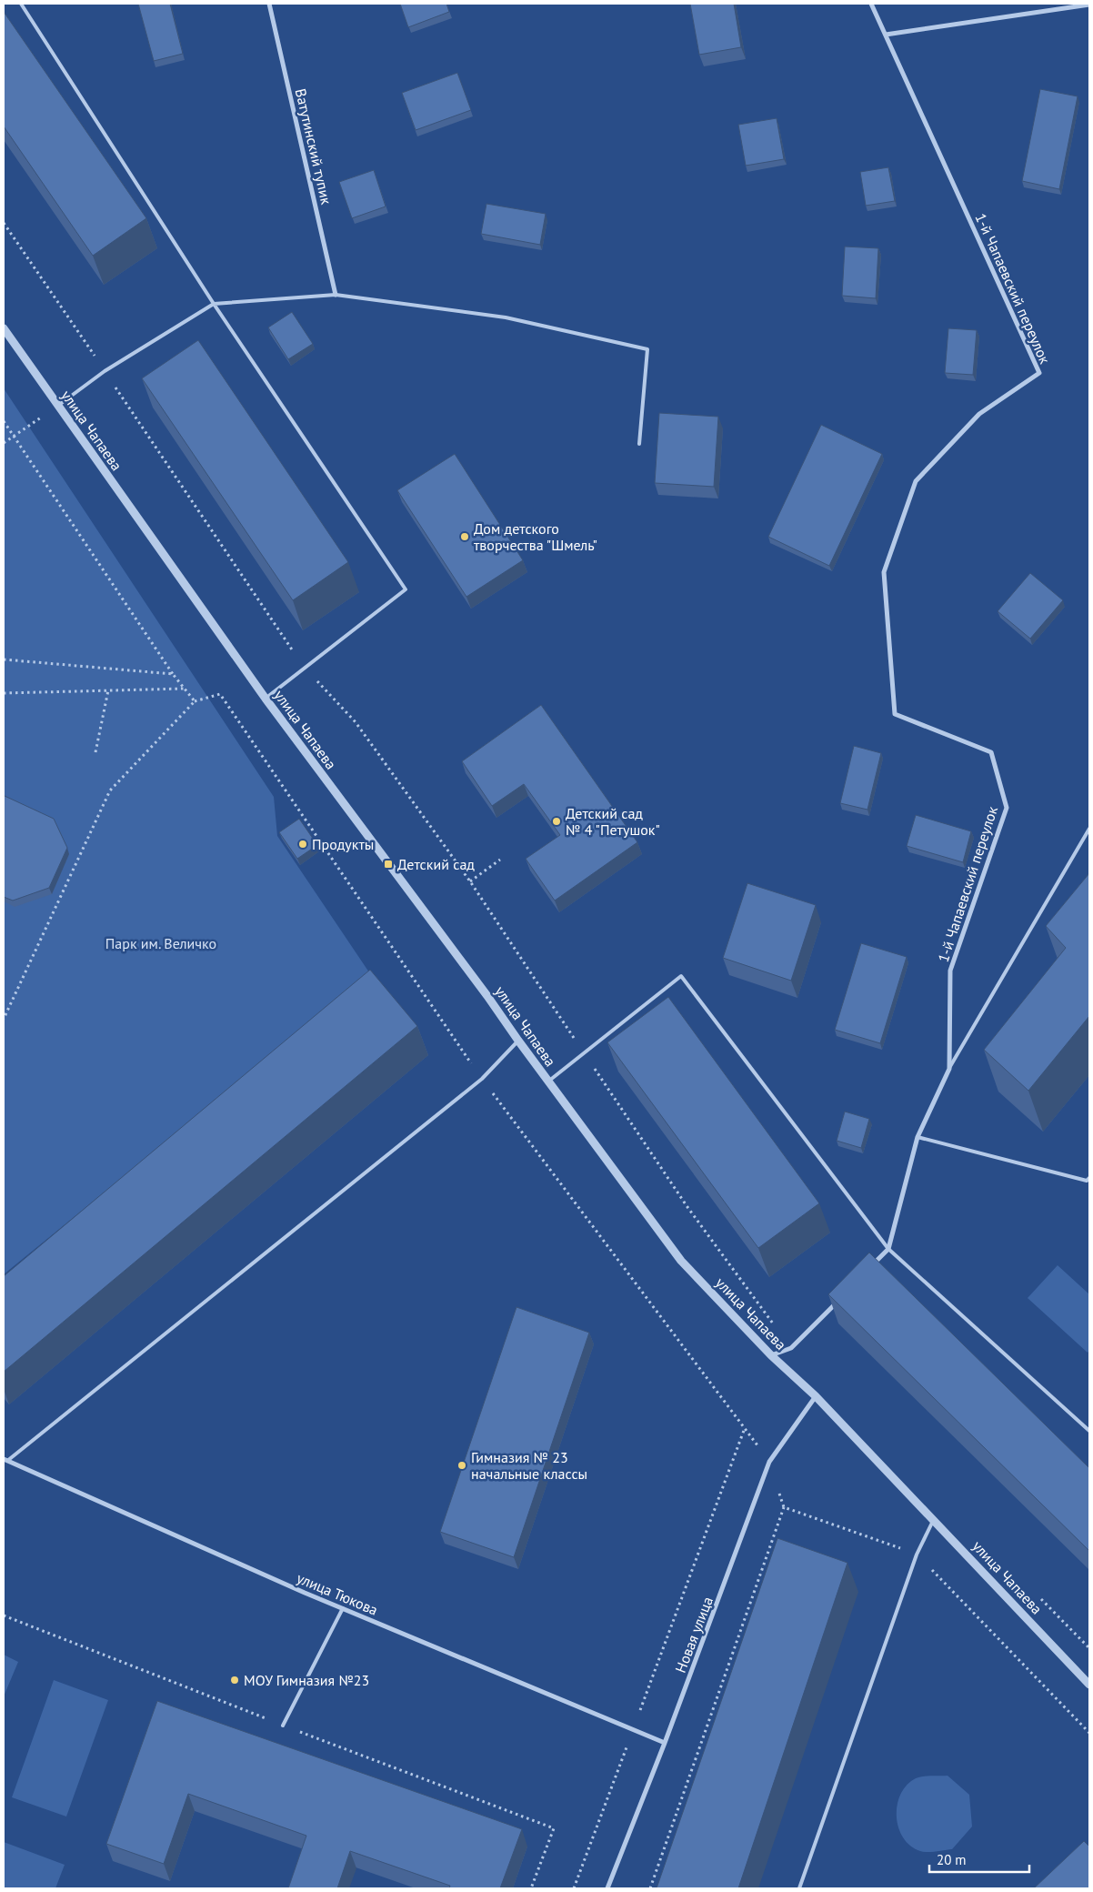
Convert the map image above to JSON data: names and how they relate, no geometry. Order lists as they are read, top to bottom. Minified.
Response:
{"streets":{"street":["Ватутинский тупик","1-й Чапаевский переулок","улица Чапаева","улица Тюкова","Новая улица"]},"crossings":[["улица Чапаева","Новая улица"],["улица Тюкова","Новая улица"]],"parks":["Парк им. Величко"],"places":{"other":["Дом детского творчества \"Шмель\"","Детский сад № 4 \"Петушок\"","Продукты","Гимназия № 23 начальные классы","МОУ Гимназия №23"],"transit":["Детский сад"]},"scale_bar":"20 m"}
